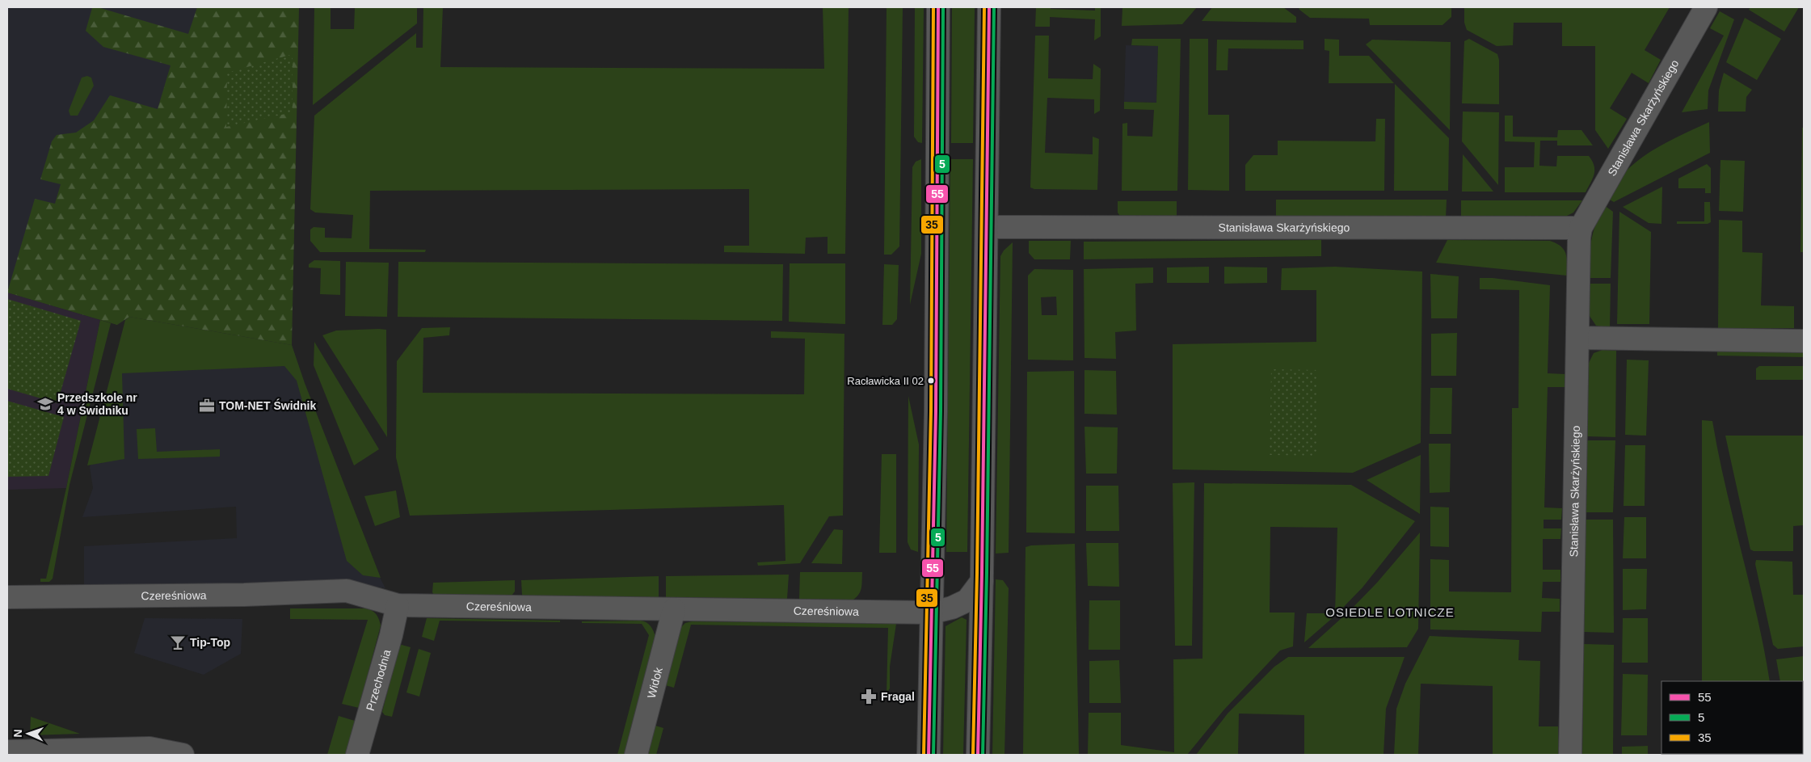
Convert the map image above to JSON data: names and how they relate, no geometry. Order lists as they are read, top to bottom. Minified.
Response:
{"streets":{"street":["Stanisława Skarżyńskiego","Czereśniowa","Przechodnia","Widok"]},"crossings":[["Czereśniowa","Przechodnia"],["Czereśniowa","Widok"]],"districts":["OSIEDLE LOTNICZE"],"places":{"other":["Racławicka II 02"],"school or university":["Przedszkole nr 4 w Świdniku"],"office":["TOM-NET Świdnik"],"bar":["Tip-Top"],"pharmacy":["Fragal"]},"lines":["transit line 55","transit line 5","transit line 35"],"legend":["55","5","35"],"north":"left"}
